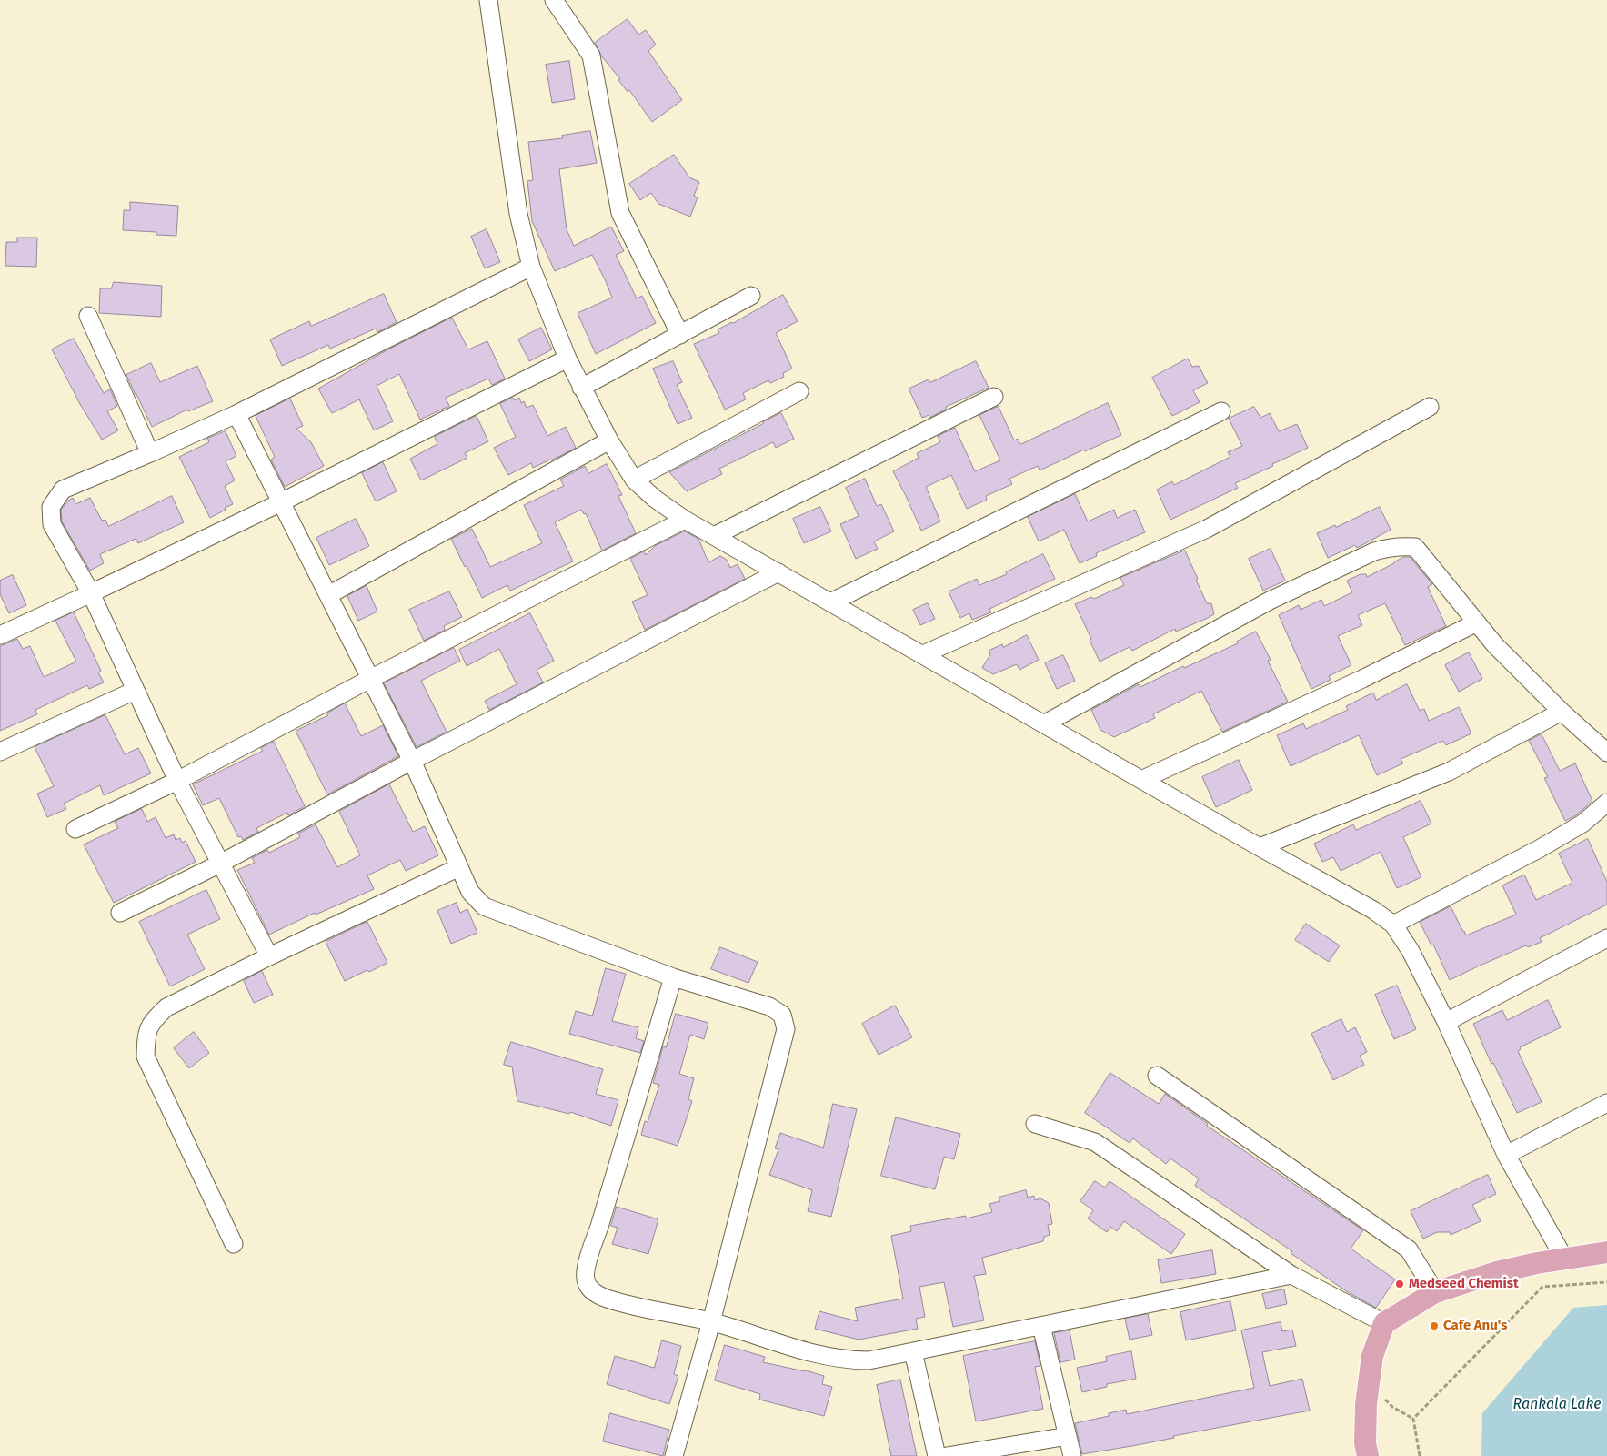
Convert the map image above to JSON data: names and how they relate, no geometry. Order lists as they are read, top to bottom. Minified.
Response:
{"water":["Rankala Lake"],"places":["Medseed Chemist","Cafe Anu's"]}
